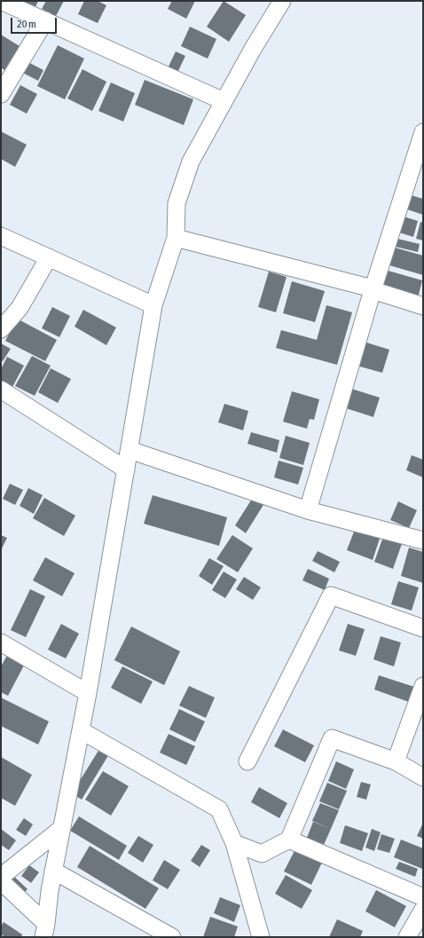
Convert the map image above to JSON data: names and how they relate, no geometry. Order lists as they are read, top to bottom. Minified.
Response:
{"scale_bar":"20 m"}
